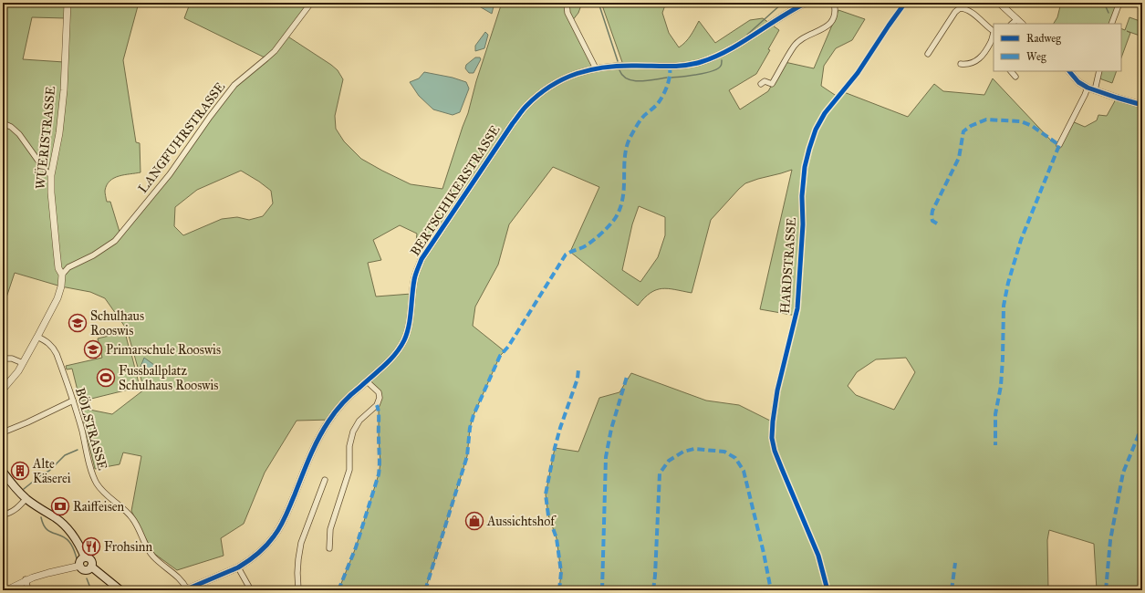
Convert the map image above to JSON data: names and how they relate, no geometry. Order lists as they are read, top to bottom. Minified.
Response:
{"streets":{"street":["WÜERISTRASSE","LANGFUHRSTRASSE","BERTSCHIKERSTRASSE","HARDSTRASSE","BÖLSTRASSE"]},"crossings":[["WÜERISTRASSE","LANGFUHRSTRASSE"],["WÜERISTRASSE","BÖLSTRASSE"],["BERTSCHIKERSTRASSE","BÖLSTRASSE"]],"places":{"school or university":["Schulhaus Rooswis","Primarschule Rooswis"],"sports":["Fussballplatz Schulhaus Rooswis"],"building":["Alte Käserei"],"bank":["Raiffeisen"],"shop":["Aussichtshof"],"restaurant":["Frohsinn"]},"legend":["Radweg","Weg"]}
